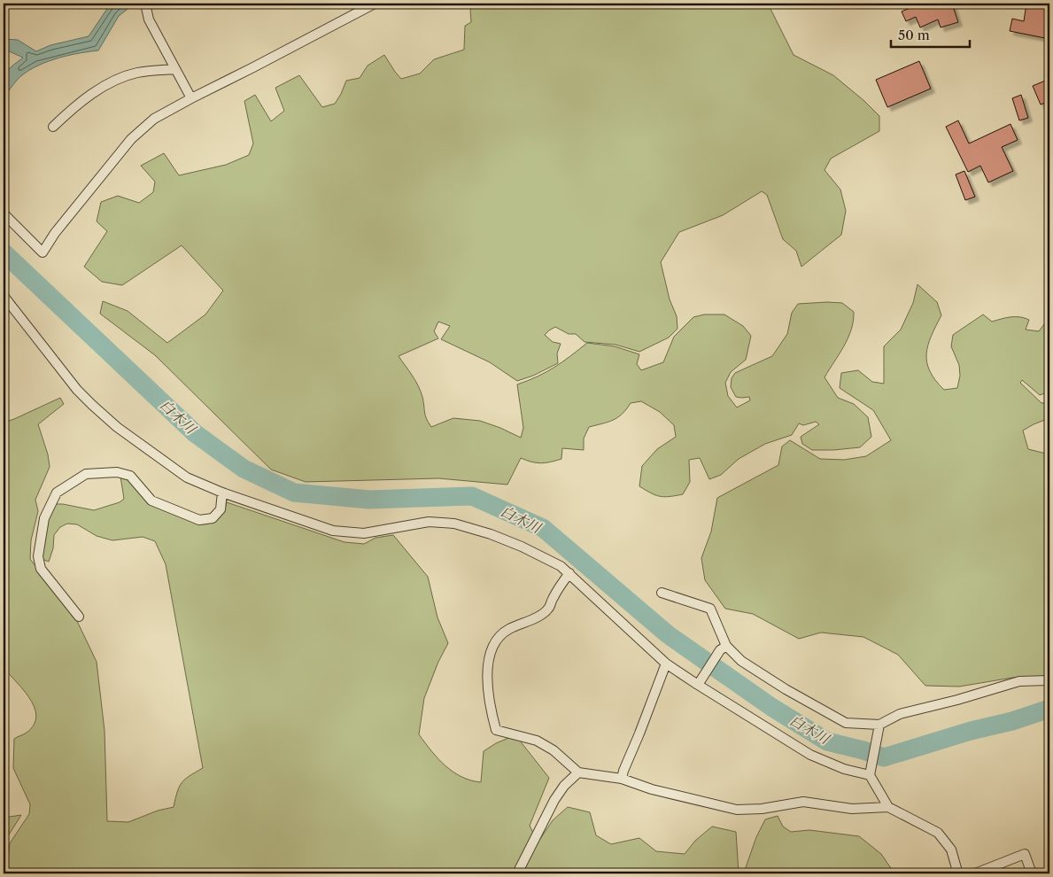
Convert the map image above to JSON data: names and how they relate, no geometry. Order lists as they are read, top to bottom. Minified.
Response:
{"water":["白木川"],"scale_bar":"50 m"}
